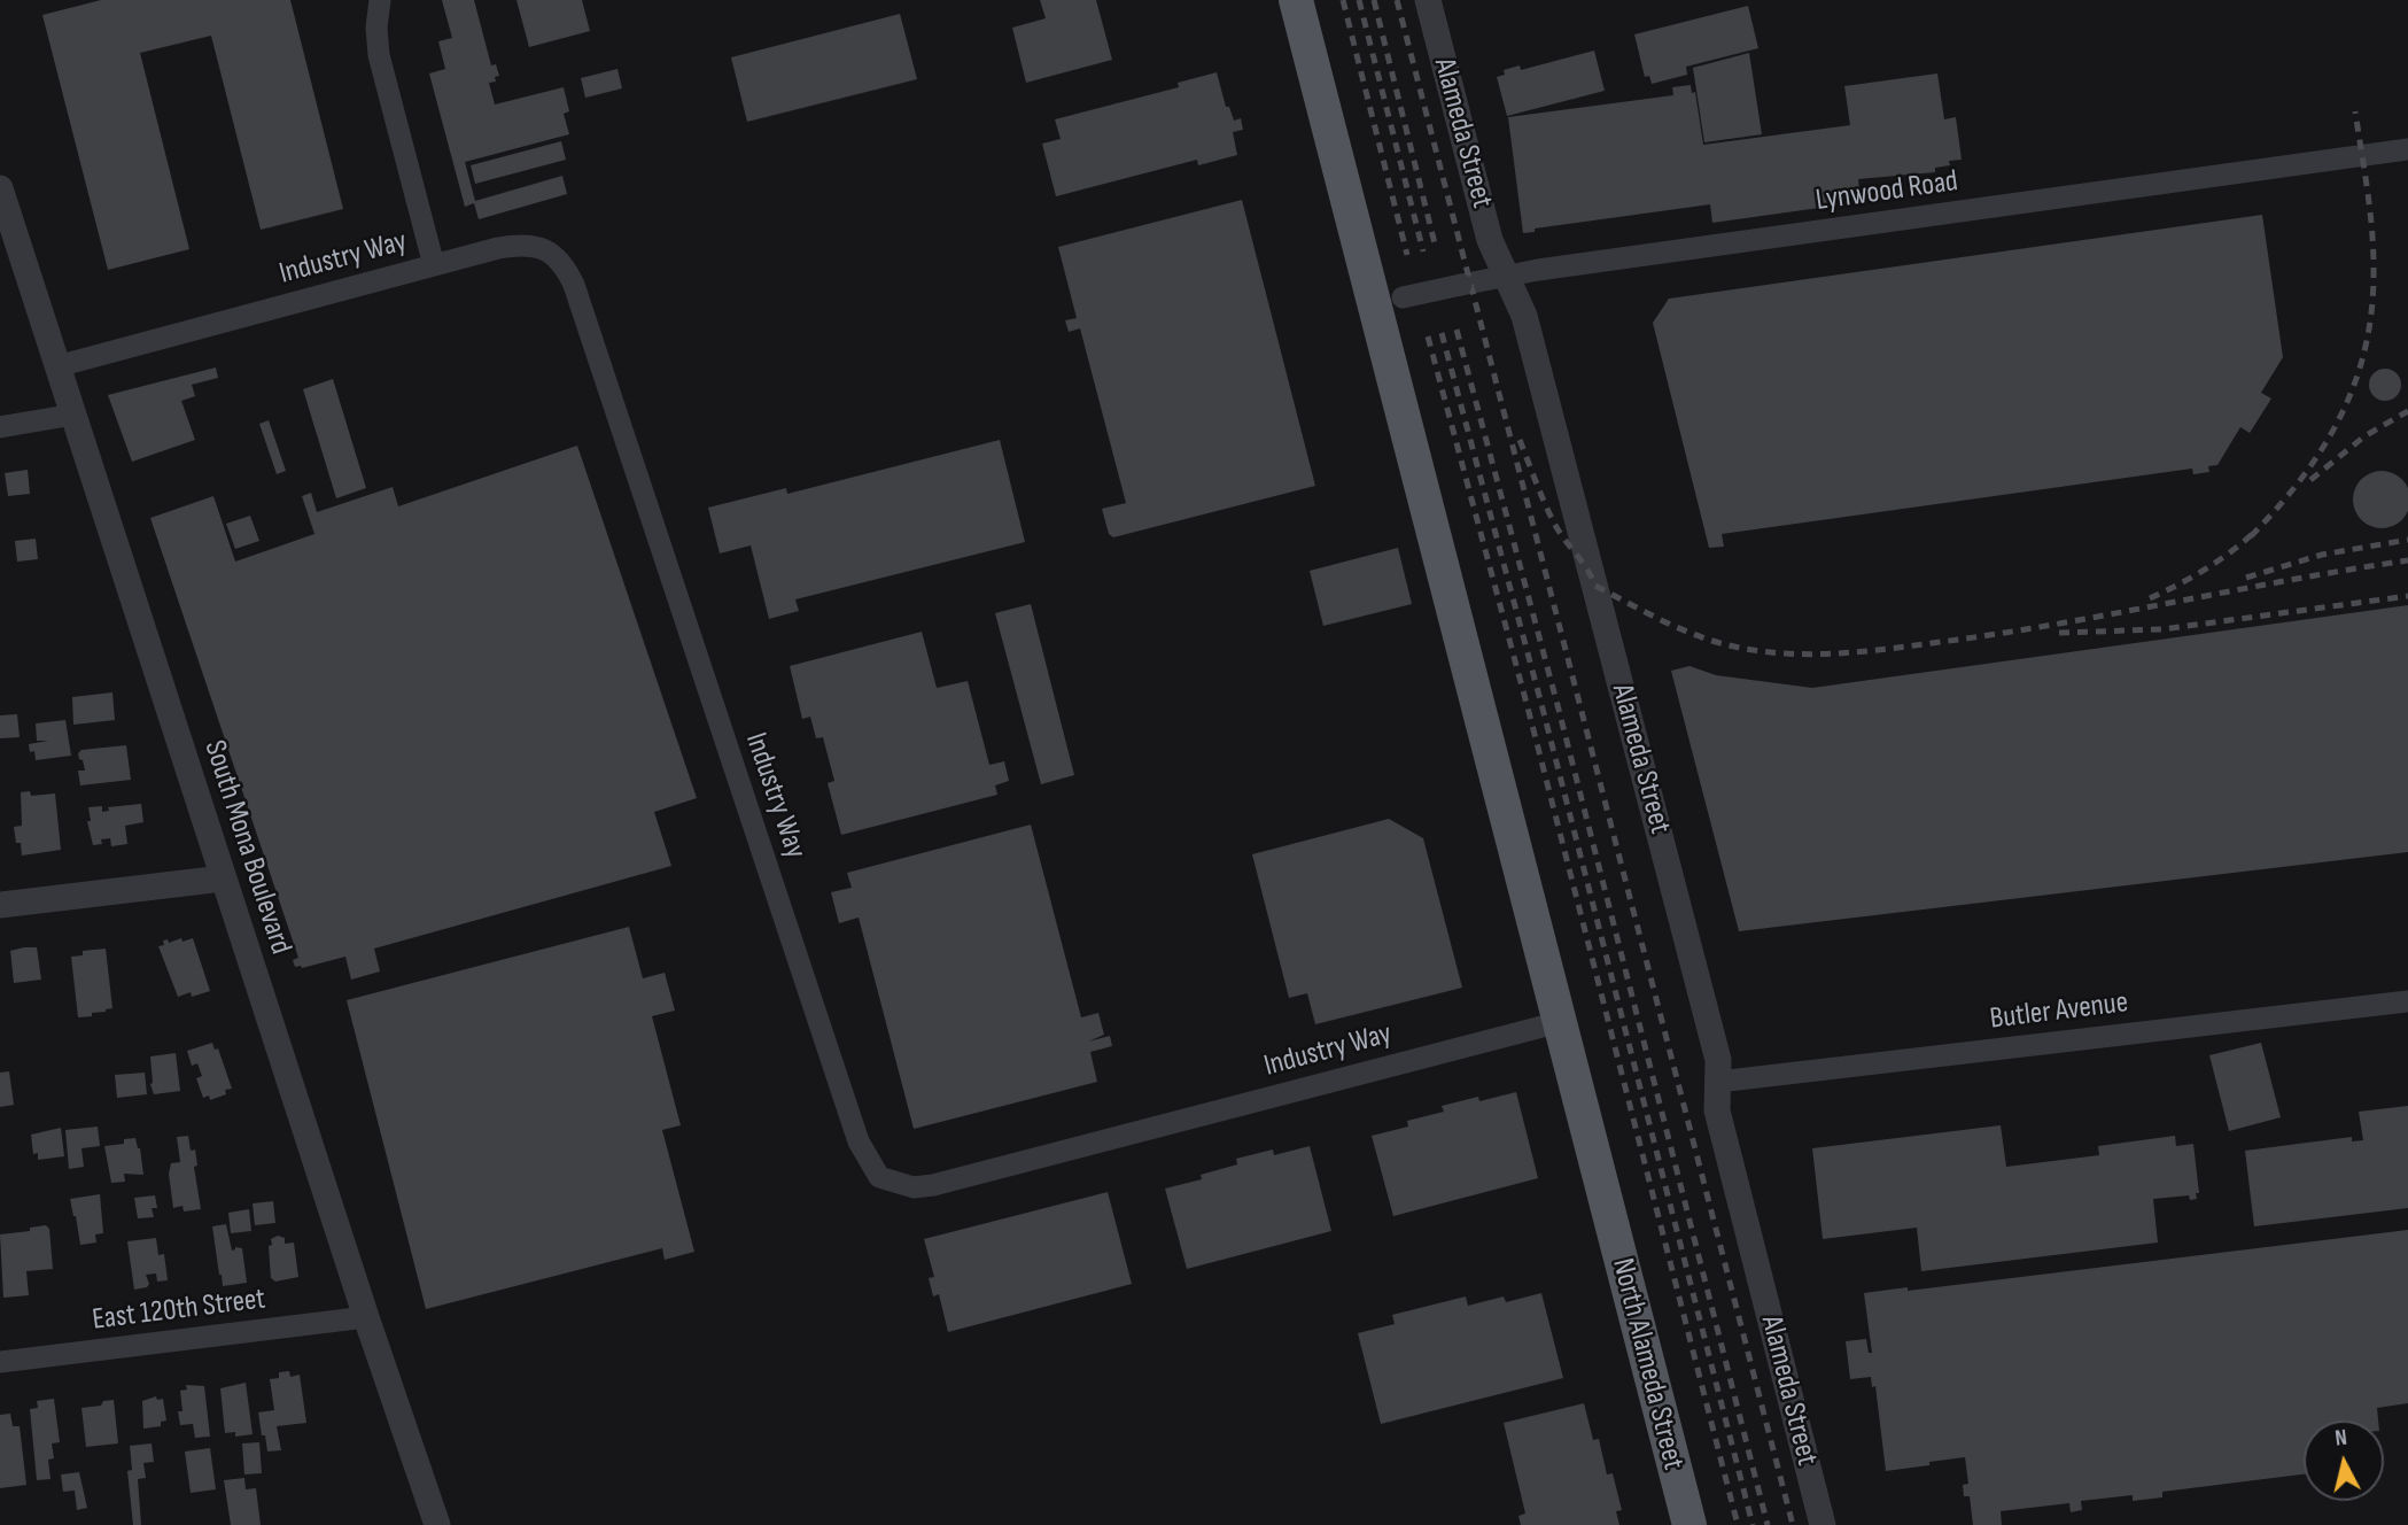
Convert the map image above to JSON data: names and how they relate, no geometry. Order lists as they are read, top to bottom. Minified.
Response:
{"streets":{"main road":["North Alameda Street"],"street":["Alameda Street","Lynwood Road","Industry Way","South Mona Boulevard","Butler Avenue","East 120th Street"]},"crossings":[["Alameda Street","Lynwood Road"],["Alameda Street","Butler Avenue"],["Industry Way","South Mona Boulevard"],["Industry Way","North Alameda Street"],["South Mona Boulevard","East 120th Street"]],"north":"top"}
